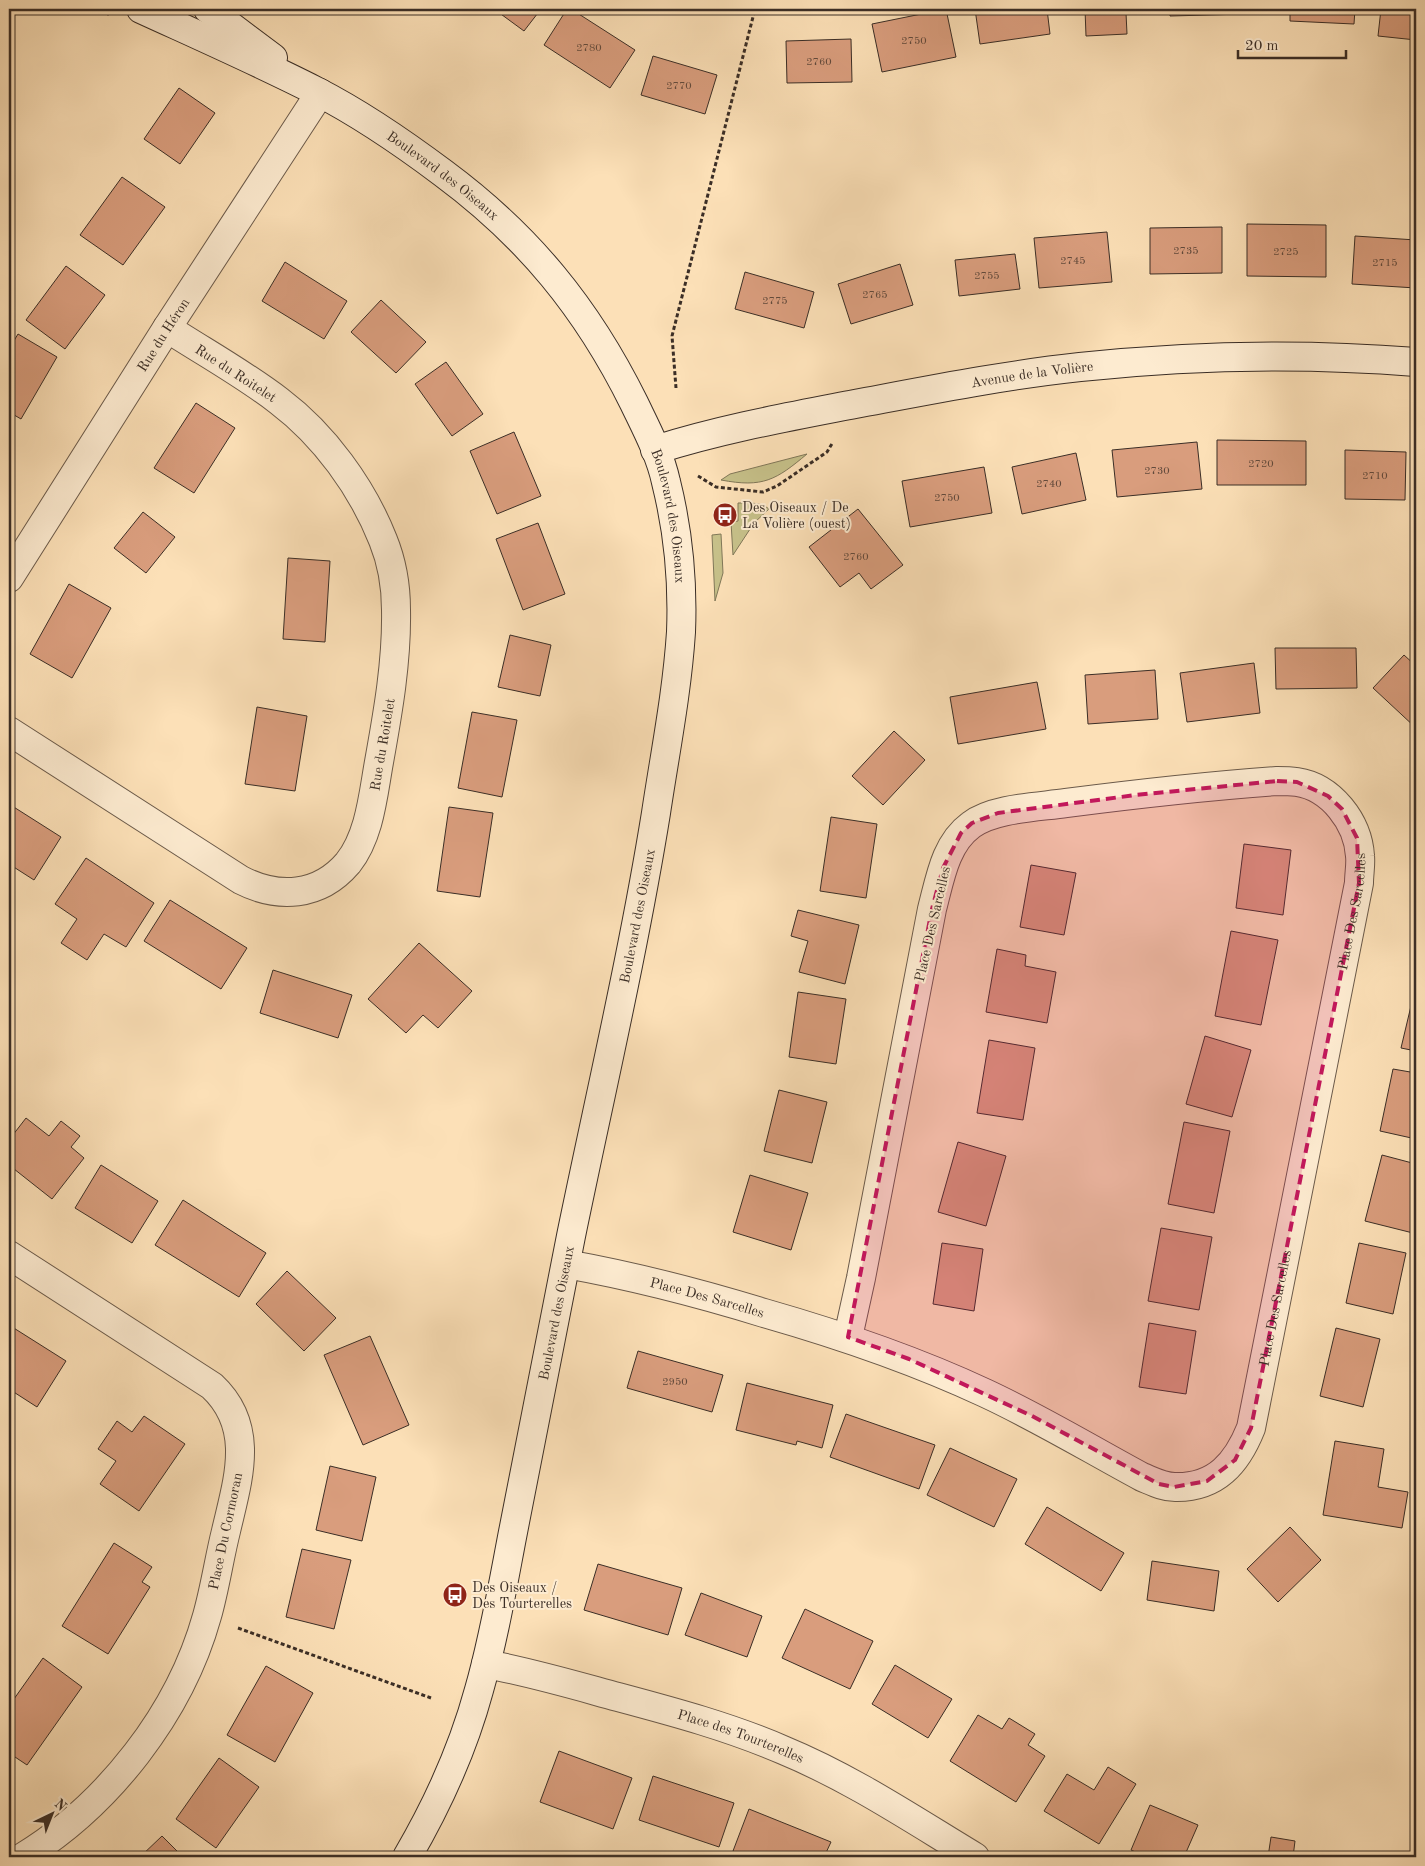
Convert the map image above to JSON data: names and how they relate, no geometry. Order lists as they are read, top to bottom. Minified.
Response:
{"streets":{"street":["Boulevard des Oiseaux","Rue du Héron","Rue du Roitelet","Avenue de la Volière","Place Des Sarcelles","Place Du Cormoran","Place des Tourterelles"]},"crossings":[["Boulevard des Oiseaux","Rue du Héron"],["Boulevard des Oiseaux","Avenue de la Volière"],["Boulevard des Oiseaux","Place Des Sarcelles"],["Boulevard des Oiseaux","Place des Tourterelles"],["Rue du Héron","Rue du Roitelet"]],"places":{"bus stop":["Des Oiseaux / De La Volière (ouest)","Des Oiseaux / Des Tourterelles"]},"house_numbers":["2750","2780","2760","2770","2735","2725","2745","2715","2755","2765","2775","2720","2730","2710","2740","2750","2760","2950"],"scale_bar":"20 m","north":"top right"}
